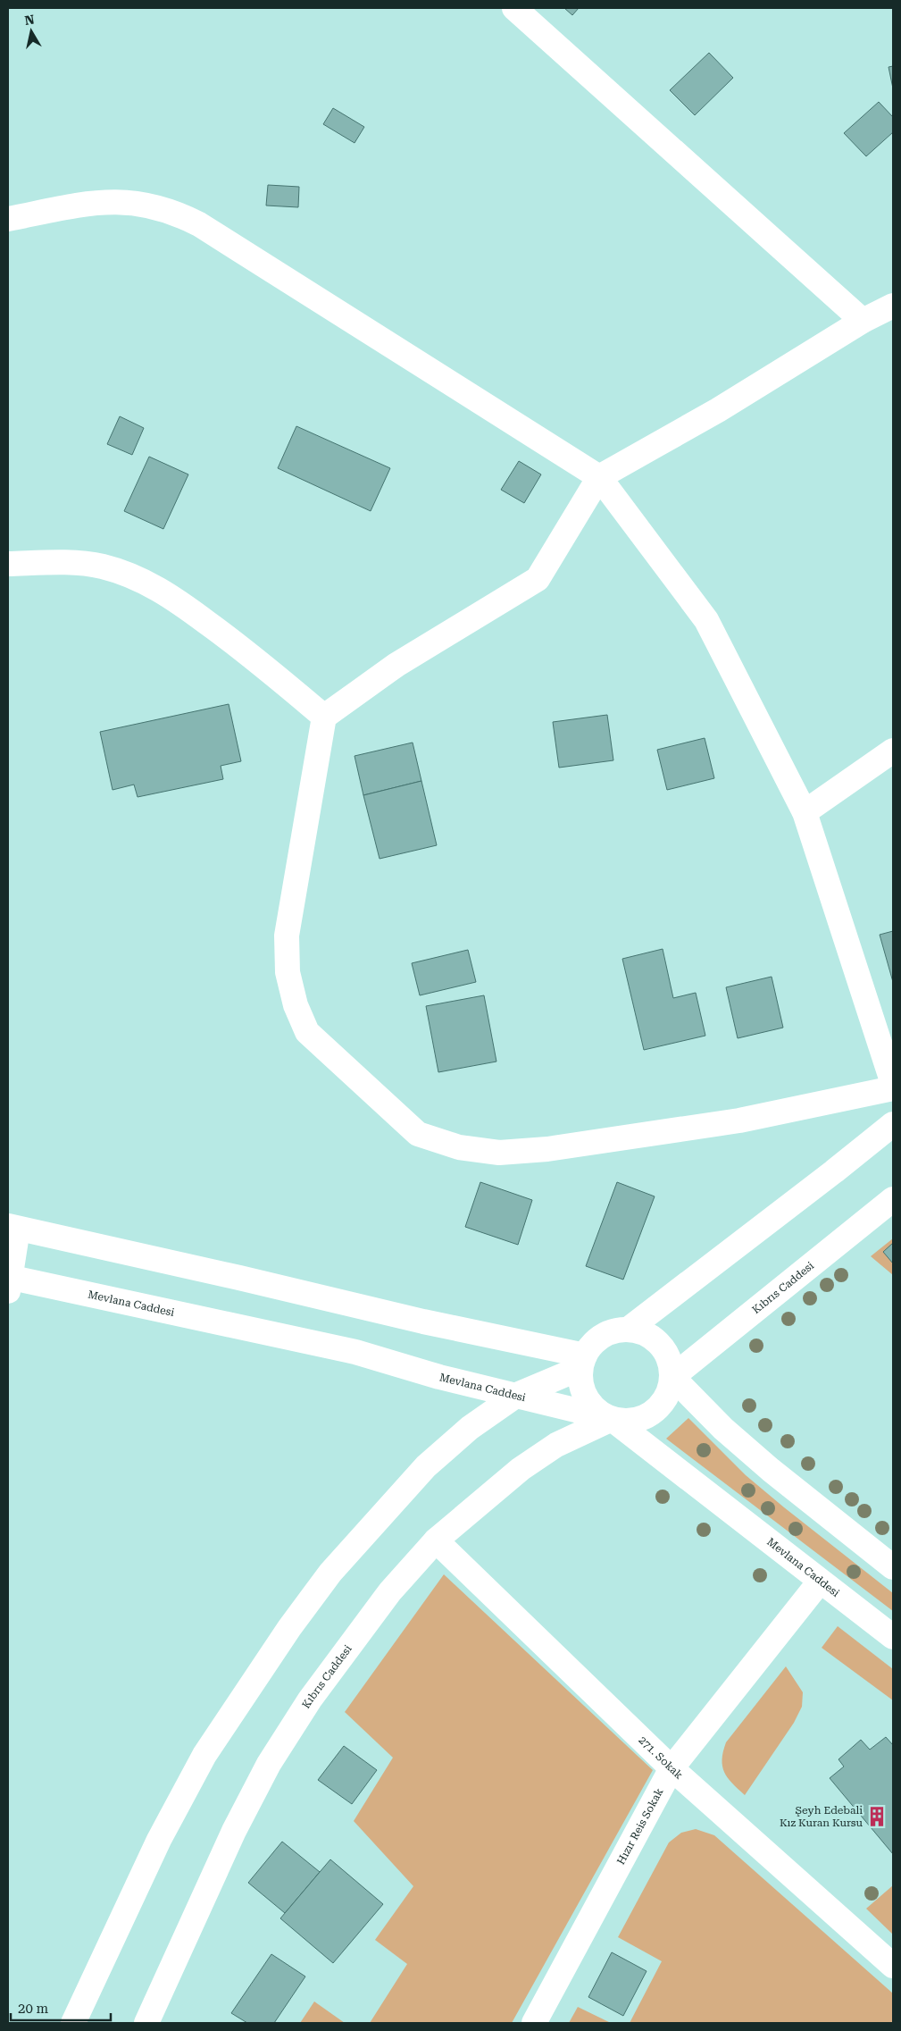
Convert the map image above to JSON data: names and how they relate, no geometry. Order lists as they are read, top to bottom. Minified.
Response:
{"streets":{"street":["Kıbrıs Caddesi","Mevlana Caddesi","271. Sokak","Hızır Reis Sokak"]},"crossings":[["Kıbrıs Caddesi","Mevlana Caddesi"],["Kıbrıs Caddesi","271. Sokak"],["Mevlana Caddesi","Hızır Reis Sokak"],["271. Sokak","Hızır Reis Sokak"]],"places":{"building":["Şeyh Edebali Kız Kuran Kursu"]},"scale_bar":"20 m","north":"top"}
